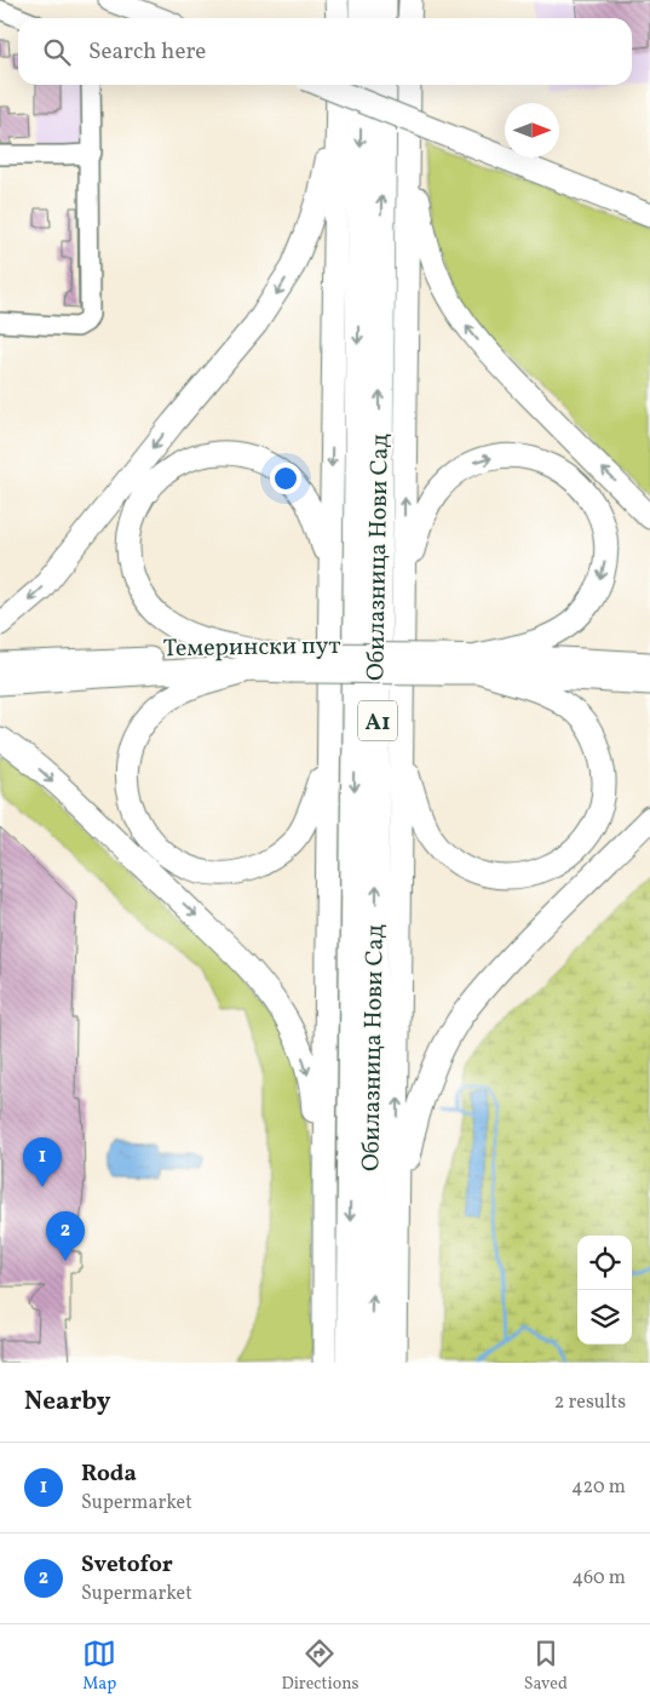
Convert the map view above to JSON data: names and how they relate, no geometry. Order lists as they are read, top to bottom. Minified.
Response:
{"streets":{"highway":["A1"],"main road":["Обилазница Нови Сад","Темерински пут"]},"north":"right","page":{"search":"Search here","pins":["1","2"],"heading":["Nearby","2 results"],"list":[{"mark":"1","name":"Roda","note":"Supermarket","value":"420 m"},{"mark":"2","name":"Svetofor","note":"Supermarket","value":"460 m"}],"nav":["Map","Directions","Saved"]}}
